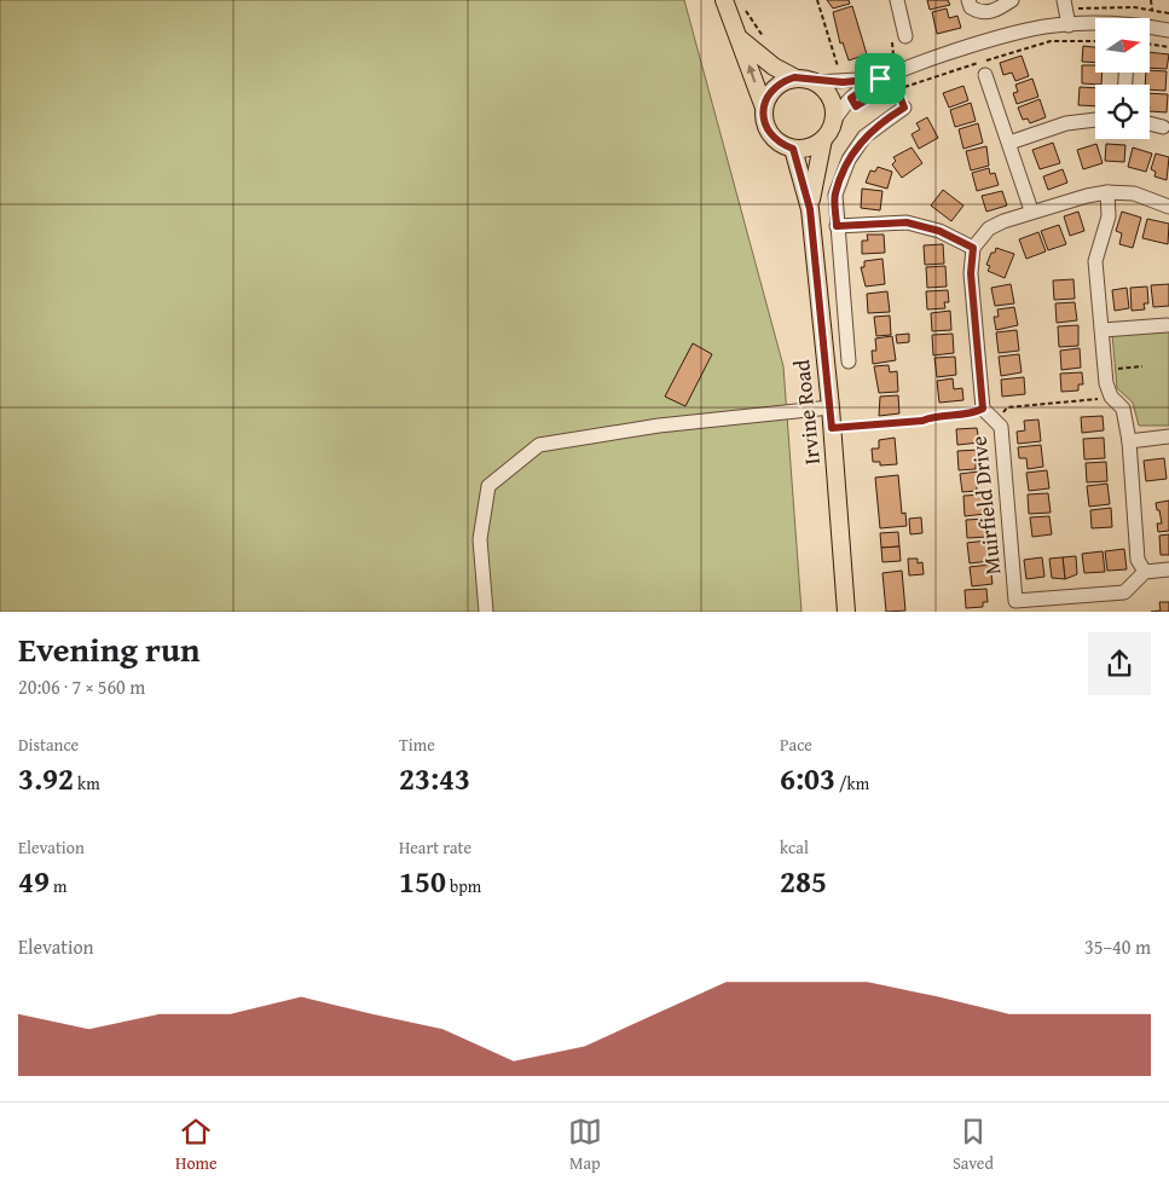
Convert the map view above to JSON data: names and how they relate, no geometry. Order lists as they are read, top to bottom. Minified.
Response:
{"streets":{"main road":["Irvine Road"],"street":["Muirfield Drive"]},"north":"right","page":{"heading":["Evening run","20:06 · 7 × 560 m"],"stats":[["Distance","3.92 km"],["Time","23:43"],["Pace","6:03 /km"],["Elevation","49 m"],["Heart rate","150 bpm"],["kcal","285"]],"chart":["Elevation","35–40 m"],"tabs":["Home","Map","Saved"]}}
